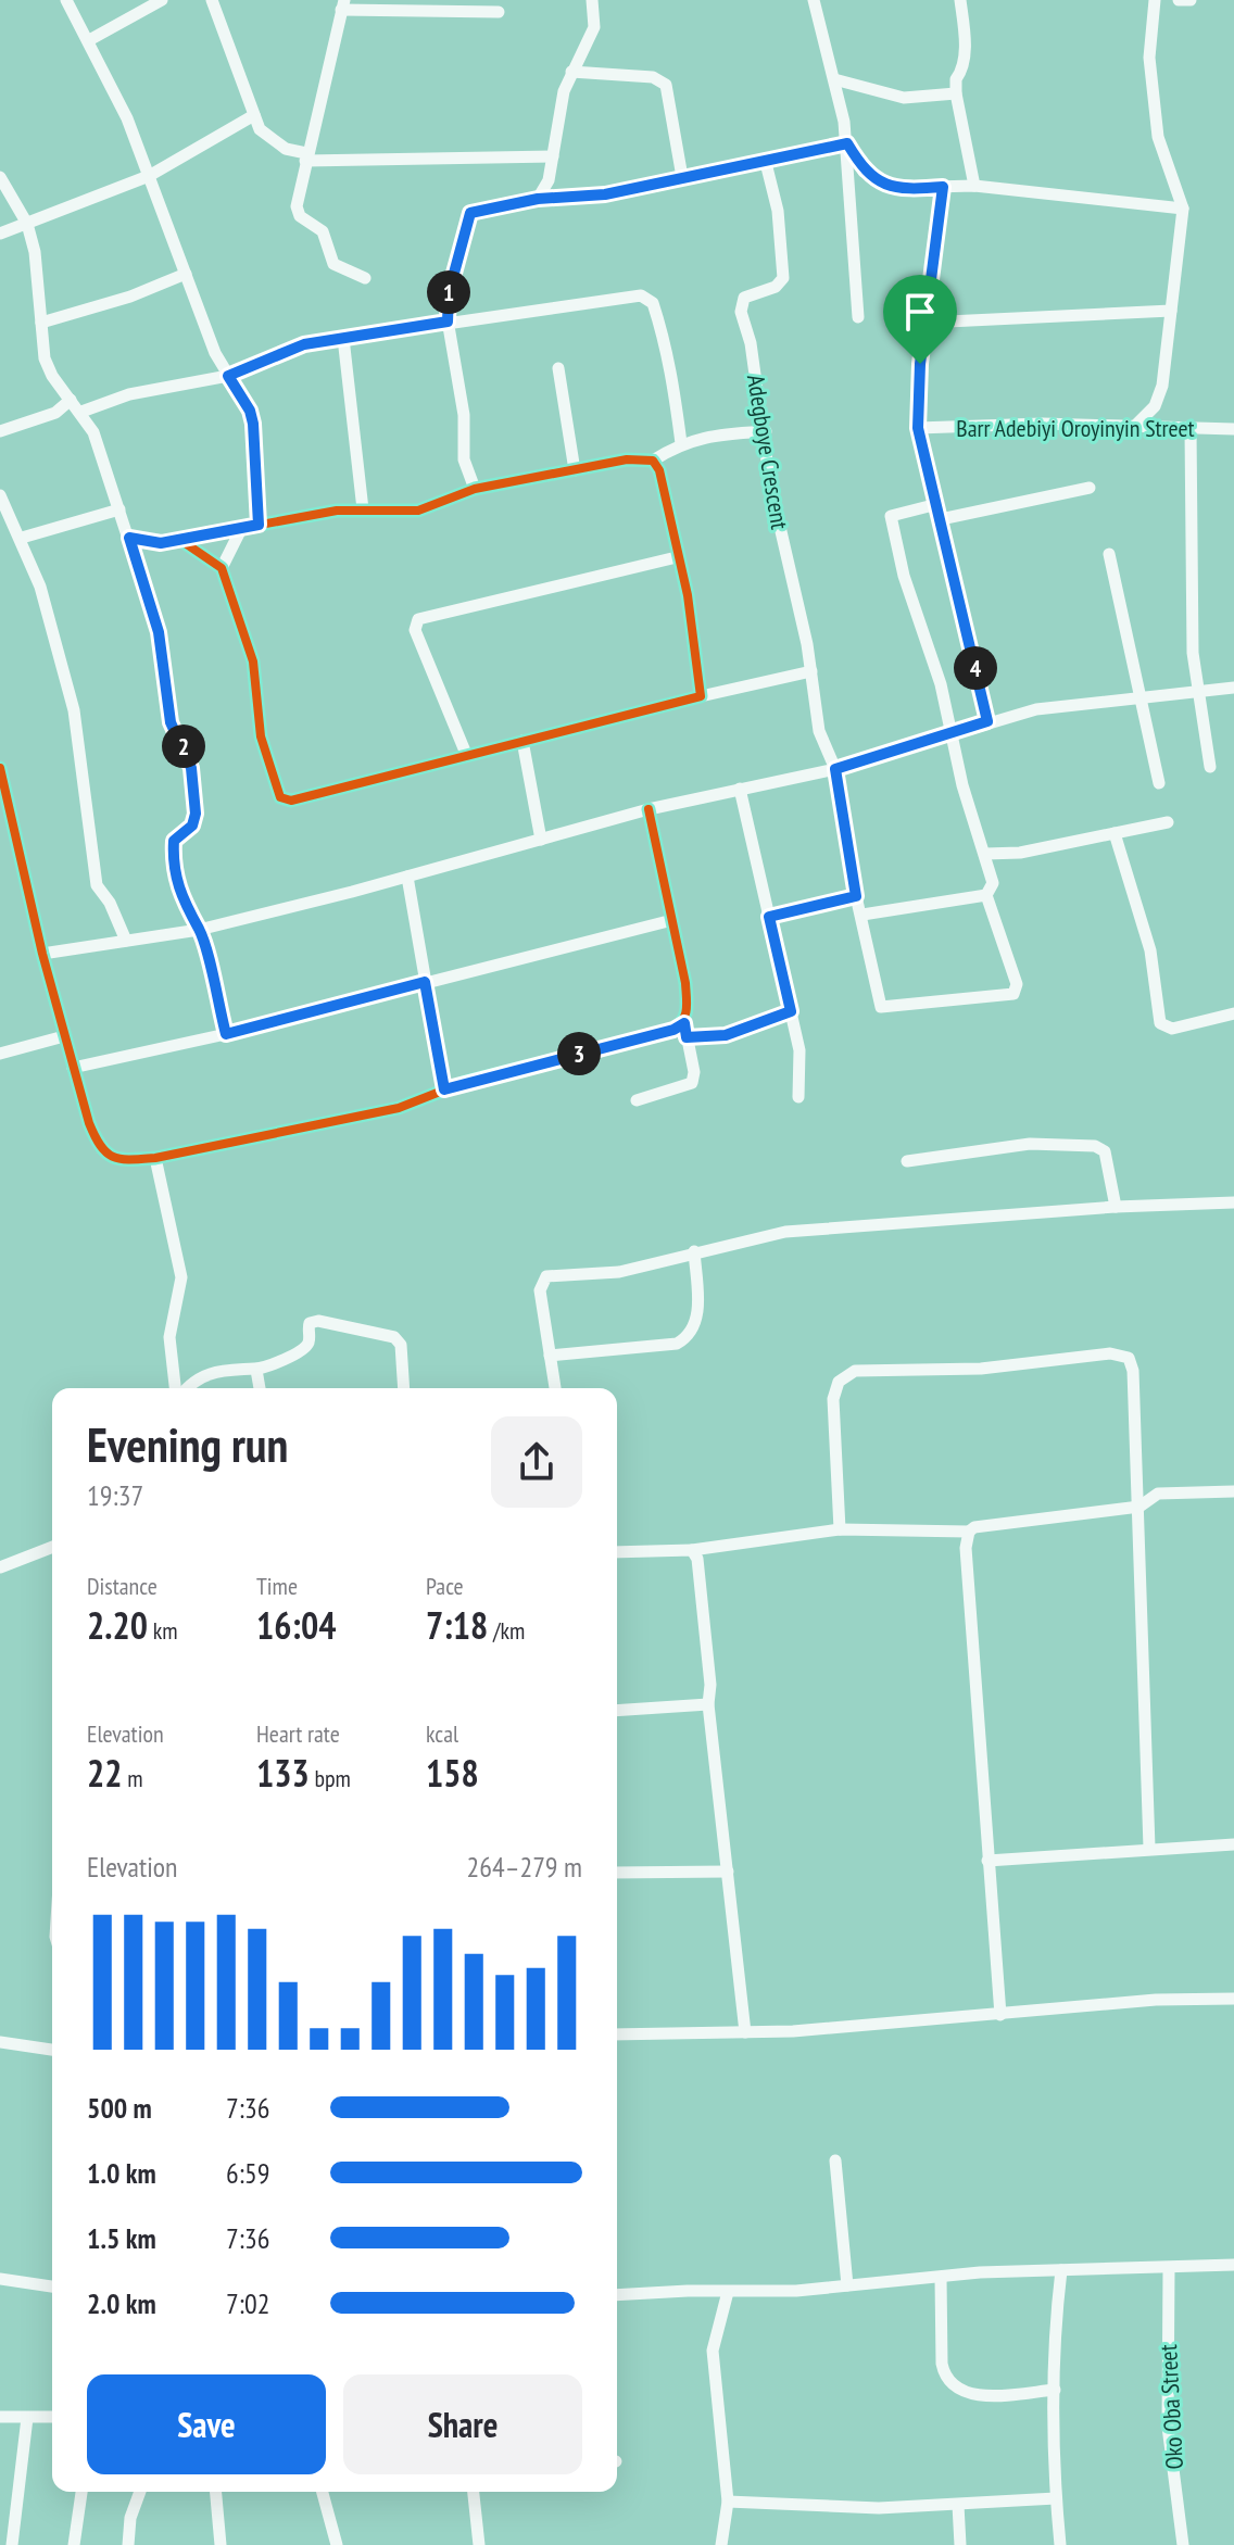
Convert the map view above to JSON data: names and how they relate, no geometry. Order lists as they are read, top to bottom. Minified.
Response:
{"streets":{"street":["Barr Adebiyi Oroyinyin Street","Adegboye Crescent","Oko Oba Street"]},"page":{"pins":["1","4","2","3"],"heading":["Evening run","19:37"],"stats":[["Distance","2.20 km"],["Time","16:04"],["Pace","7:18 /km"],["Elevation","22 m"],["Heart rate","133 bpm"],["kcal","158"]],"chart":["Elevation","264–279 m"],"list":[{"name":"500 m","note":"7:36"},{"name":"1.0 km","note":"6:59"},{"name":"1.5 km","note":"7:36"},{"name":"2.0 km","note":"7:02"}],"buttons":["Save","Share"]}}
